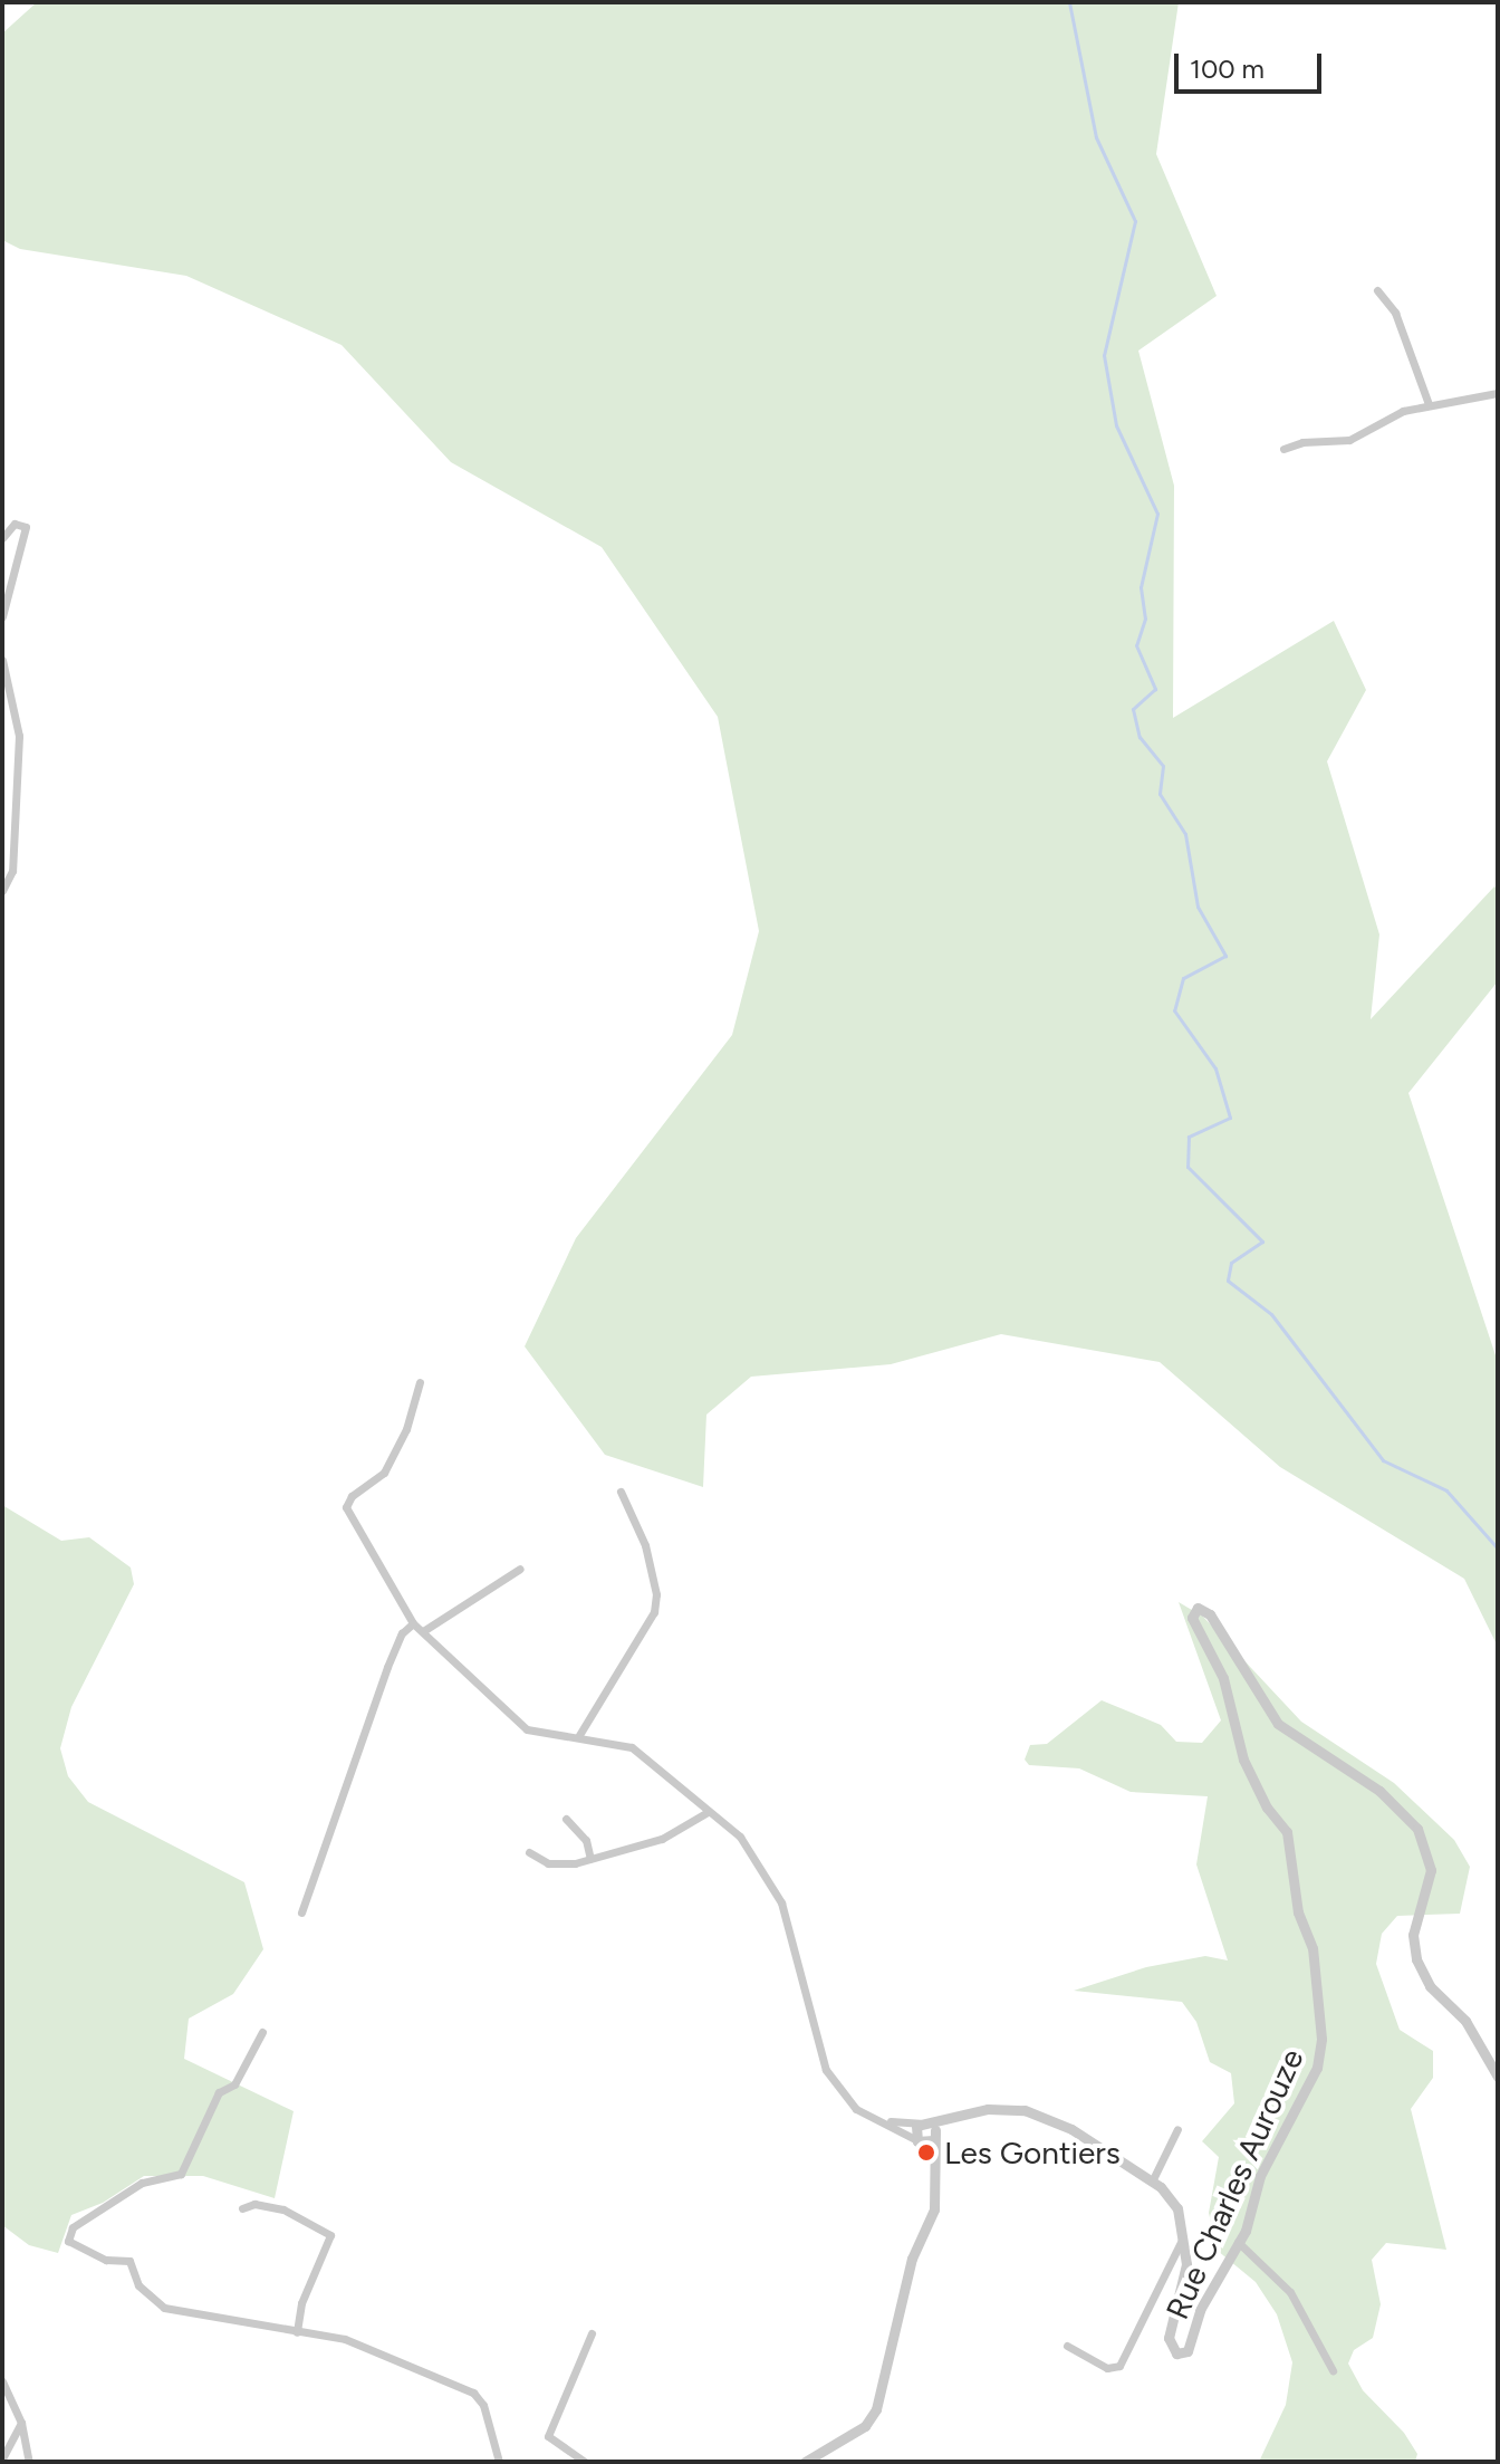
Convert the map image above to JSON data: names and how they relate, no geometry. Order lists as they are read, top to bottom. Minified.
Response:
{"streets":{"street":["Rue Charles Aurouze"]},"places":["Les Gontiers"],"scale_bar":"100 m"}
